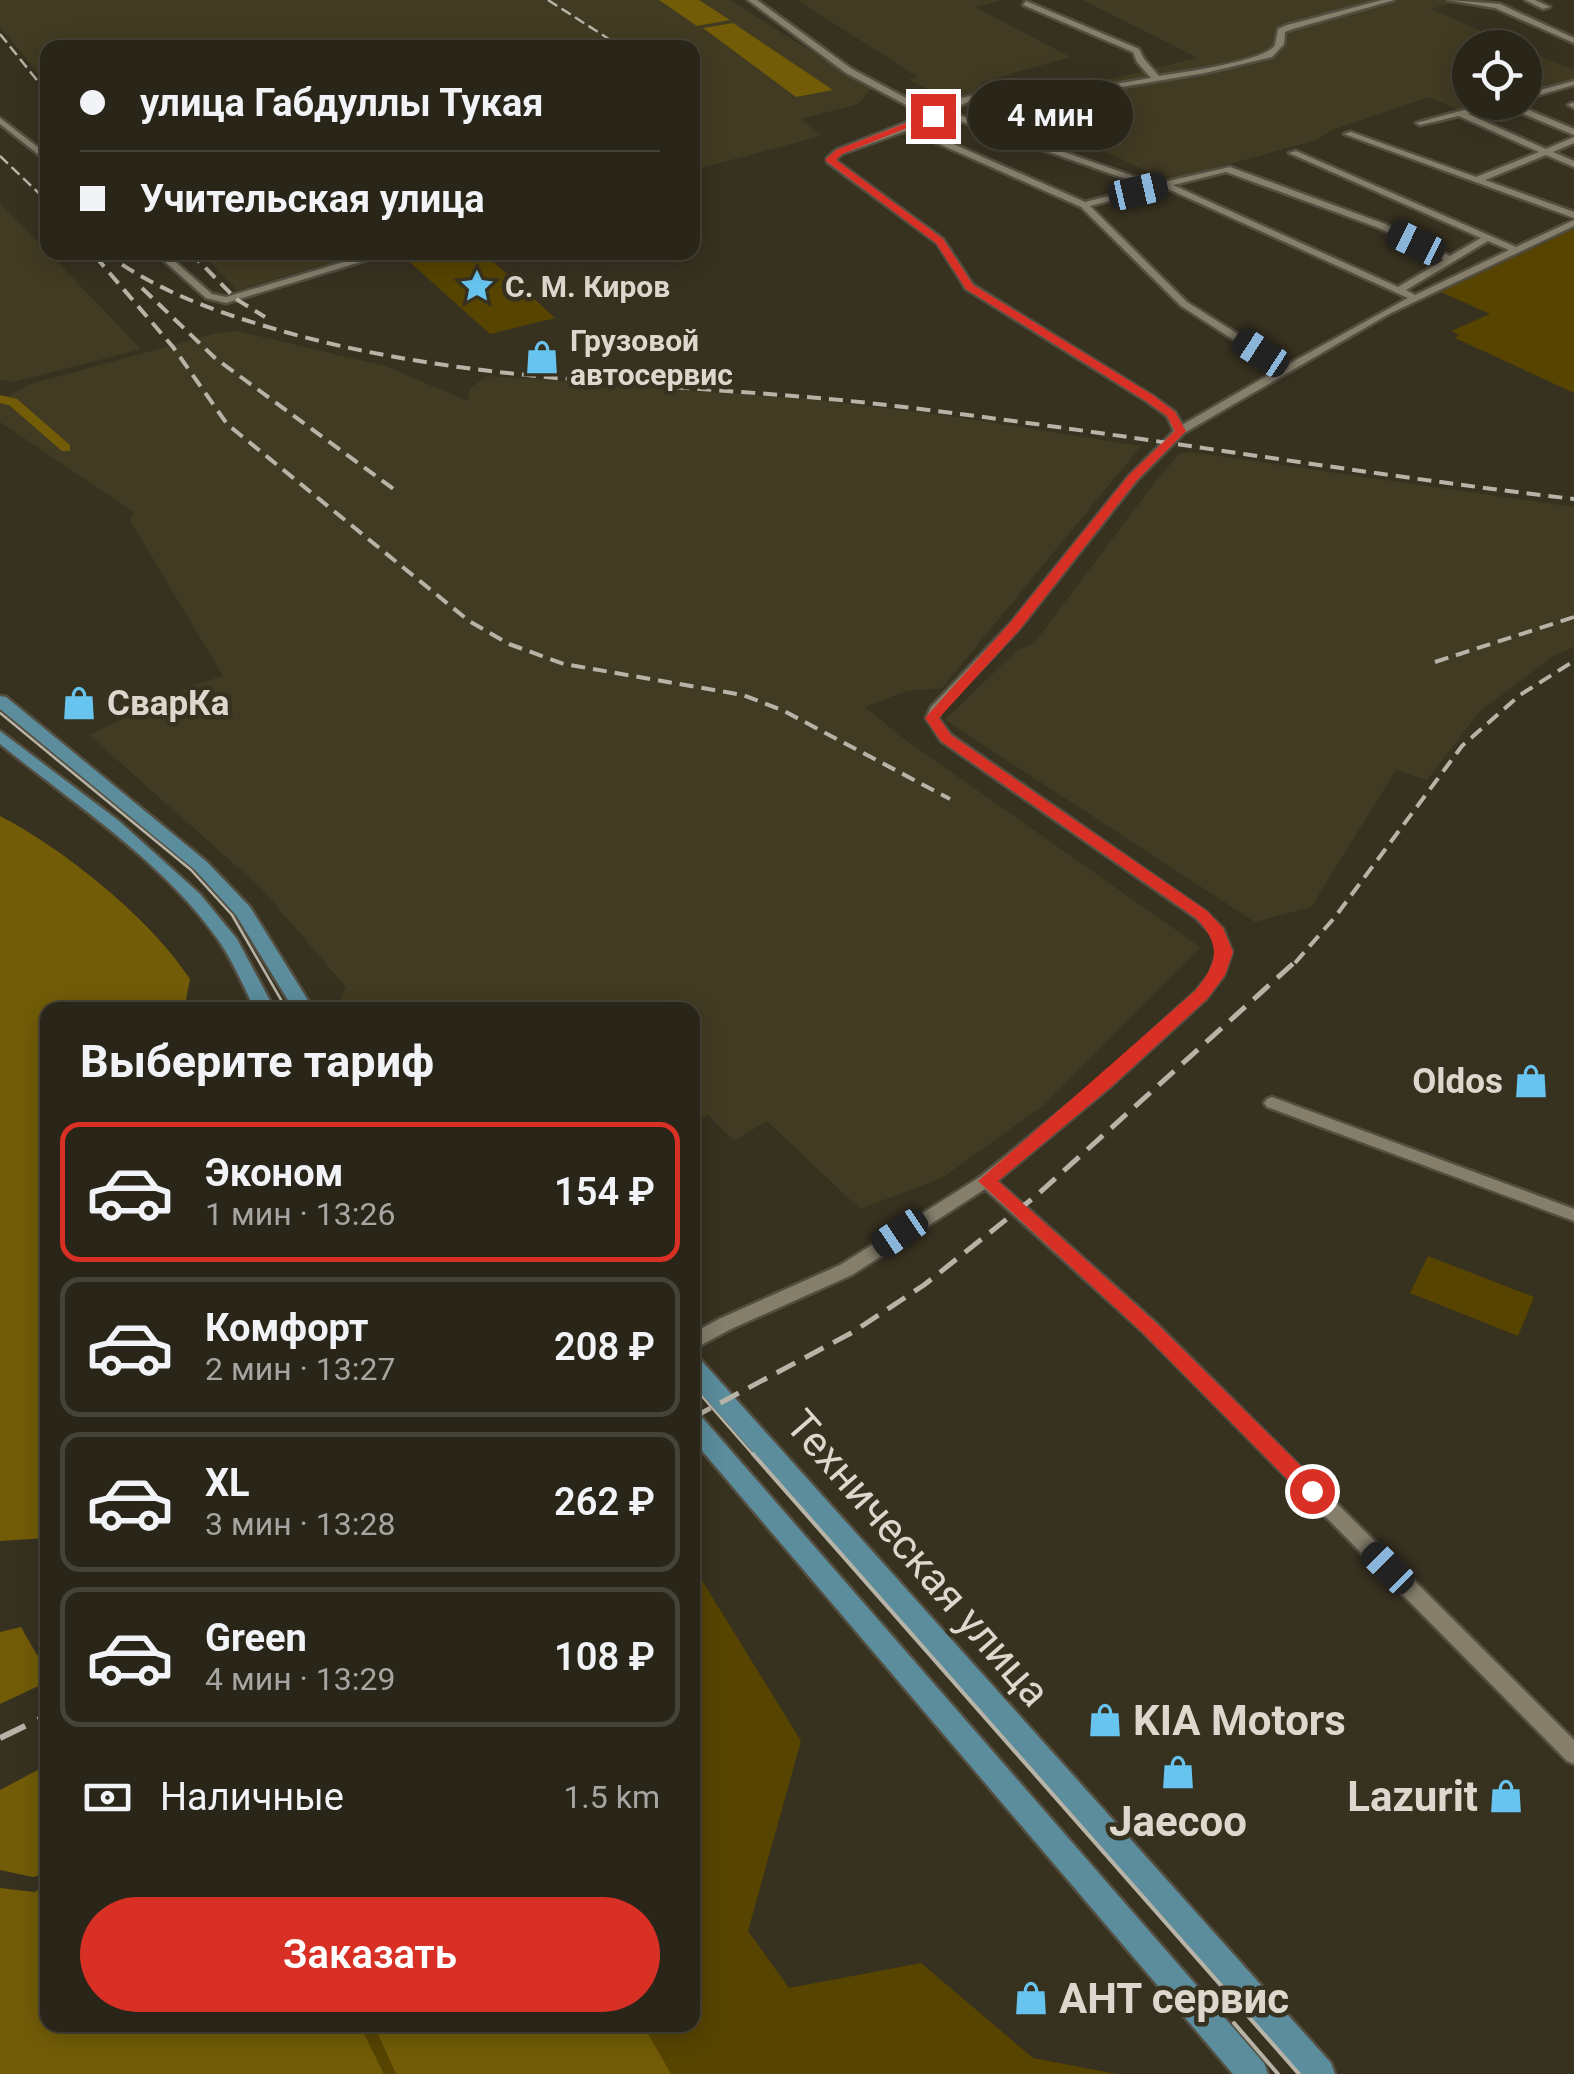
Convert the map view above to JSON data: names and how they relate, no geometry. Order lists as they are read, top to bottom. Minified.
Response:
{"streets":{"main road":["Техническая улица"]},"places":{"place":["С. М. Киров"],"shop":["Грузовой автосервис","СварКа","Oldos","KIA Motors","Jaecoo","Lazurit","АНТ сервис"]},"page":{"banner":["улица Габдуллы Тукая","Учительская улица"],"bubble":"4 мин","heading":"Выберите тариф","list":[{"name":"Эконом","note":"1 мин · 13:26","value":"154 ₽"},{"name":"Комфорт","note":"2 мин · 13:27","value":"208 ₽"},{"name":"XL","note":"3 мин · 13:28","value":"262 ₽"},{"name":"Green","note":"4 мин · 13:29","value":"108 ₽"}],"pay":["Наличные","1.5 km"],"buttons":"Заказать"}}
